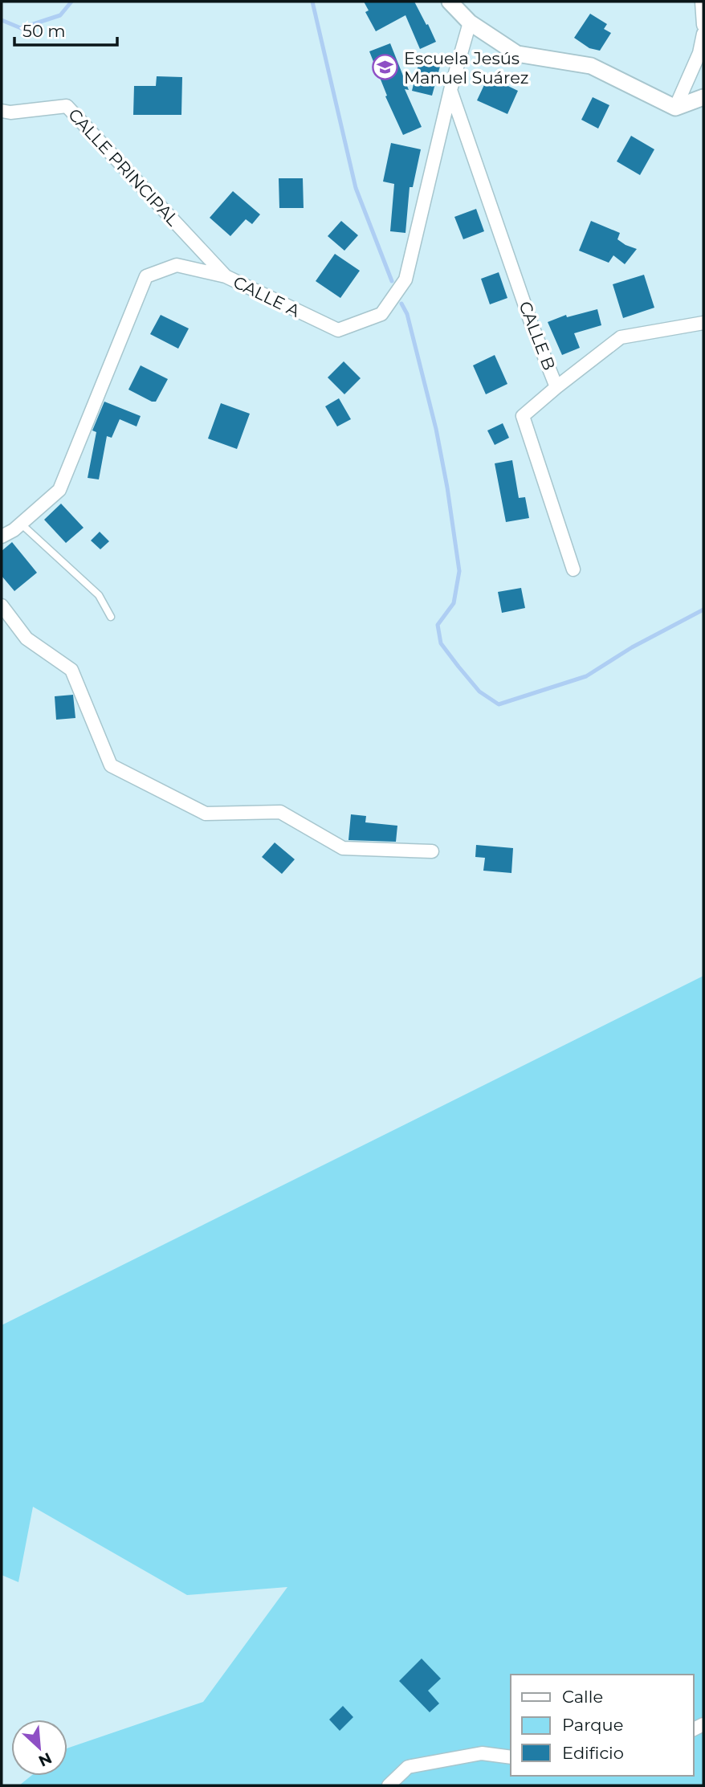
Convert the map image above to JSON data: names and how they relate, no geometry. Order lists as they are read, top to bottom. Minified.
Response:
{"streets":{"street":["CALLE PRINCIPAL","CALLE A","CALLE B"]},"crossings":[["CALLE PRINCIPAL","CALLE A"],["CALLE A","CALLE B"]],"places":{"school or university":["Escuela Jesús Manuel Suárez"]},"legend":["Calle","Parque","Edificio"],"scale_bar":"50 m","north":"bottom right"}
